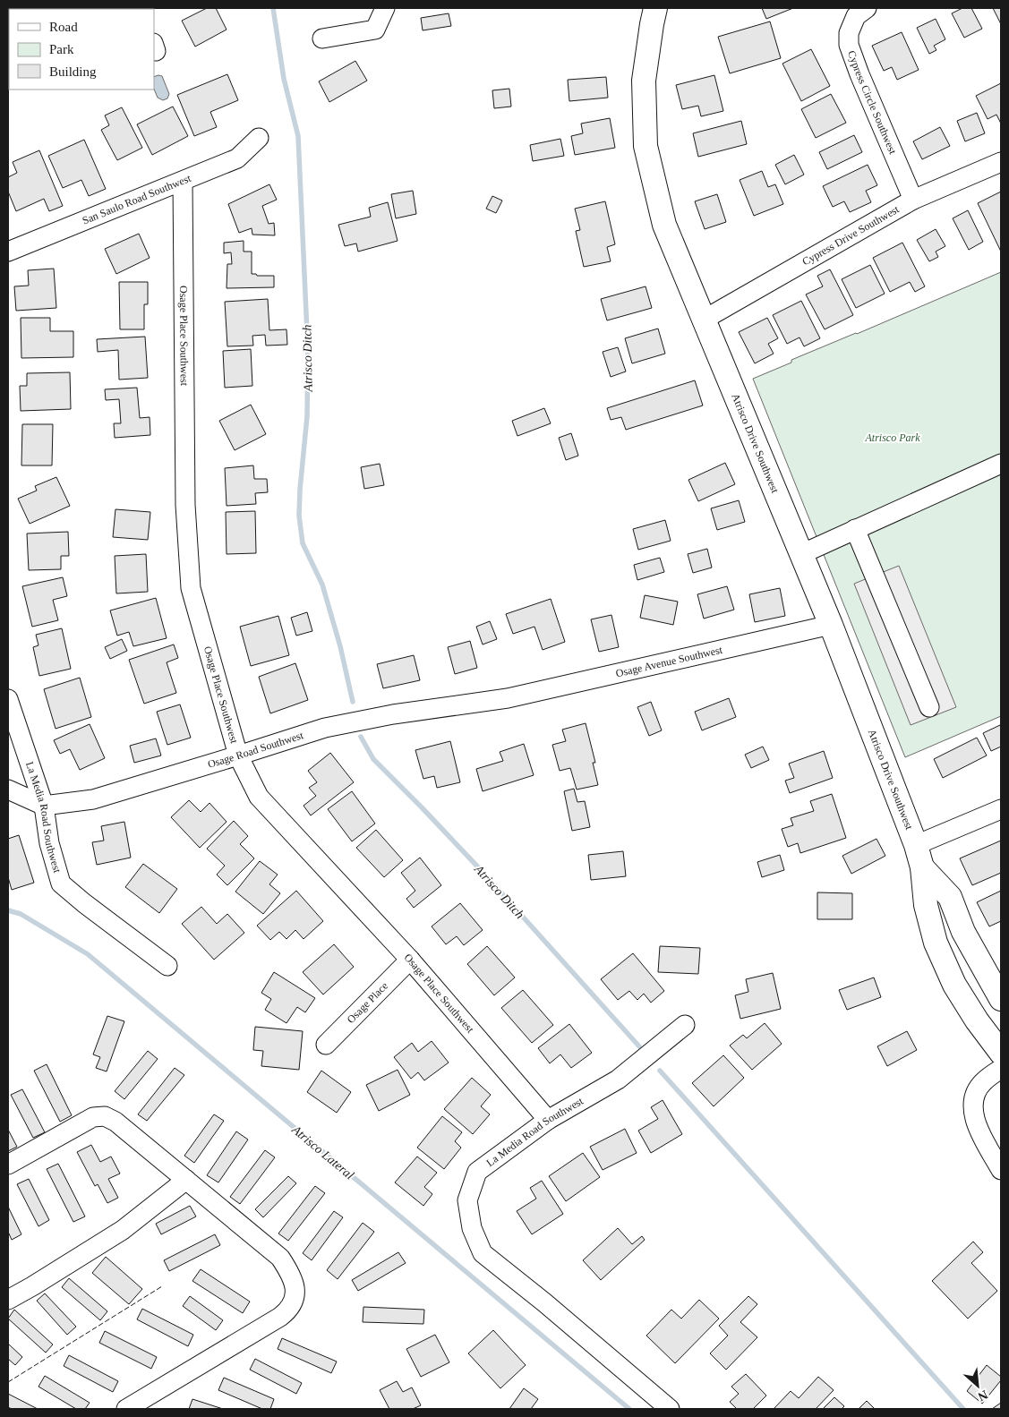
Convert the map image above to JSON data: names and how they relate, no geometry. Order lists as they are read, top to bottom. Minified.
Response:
{"streets":{"main road":["Atrisco Drive Southwest"],"street":["Cypress Circle Southwest","San Saulo Road Southwest","Cypress Drive Southwest","Osage Place Southwest","Osage Avenue Southwest","Osage Road Southwest","La Media Road Southwest","Osage Place"]},"crossings":[["Cypress Circle Southwest","Cypress Drive Southwest"],["San Saulo Road Southwest","Osage Place Southwest"],["Cypress Drive Southwest","Atrisco Drive Southwest"],["Osage Place Southwest","Osage Road Southwest"],["Osage Place Southwest","La Media Road Southwest"],["Osage Place Southwest","Osage Place"],["Atrisco Drive Southwest","Osage Avenue Southwest"],["Osage Avenue Southwest","Osage Road Southwest"],["Osage Road Southwest","La Media Road Southwest"]],"water":["Atrisco Ditch","Atrisco Lateral"],"parks":["Atrisco Park"],"legend":["Road","Park","Building"],"north":"bottom right"}
